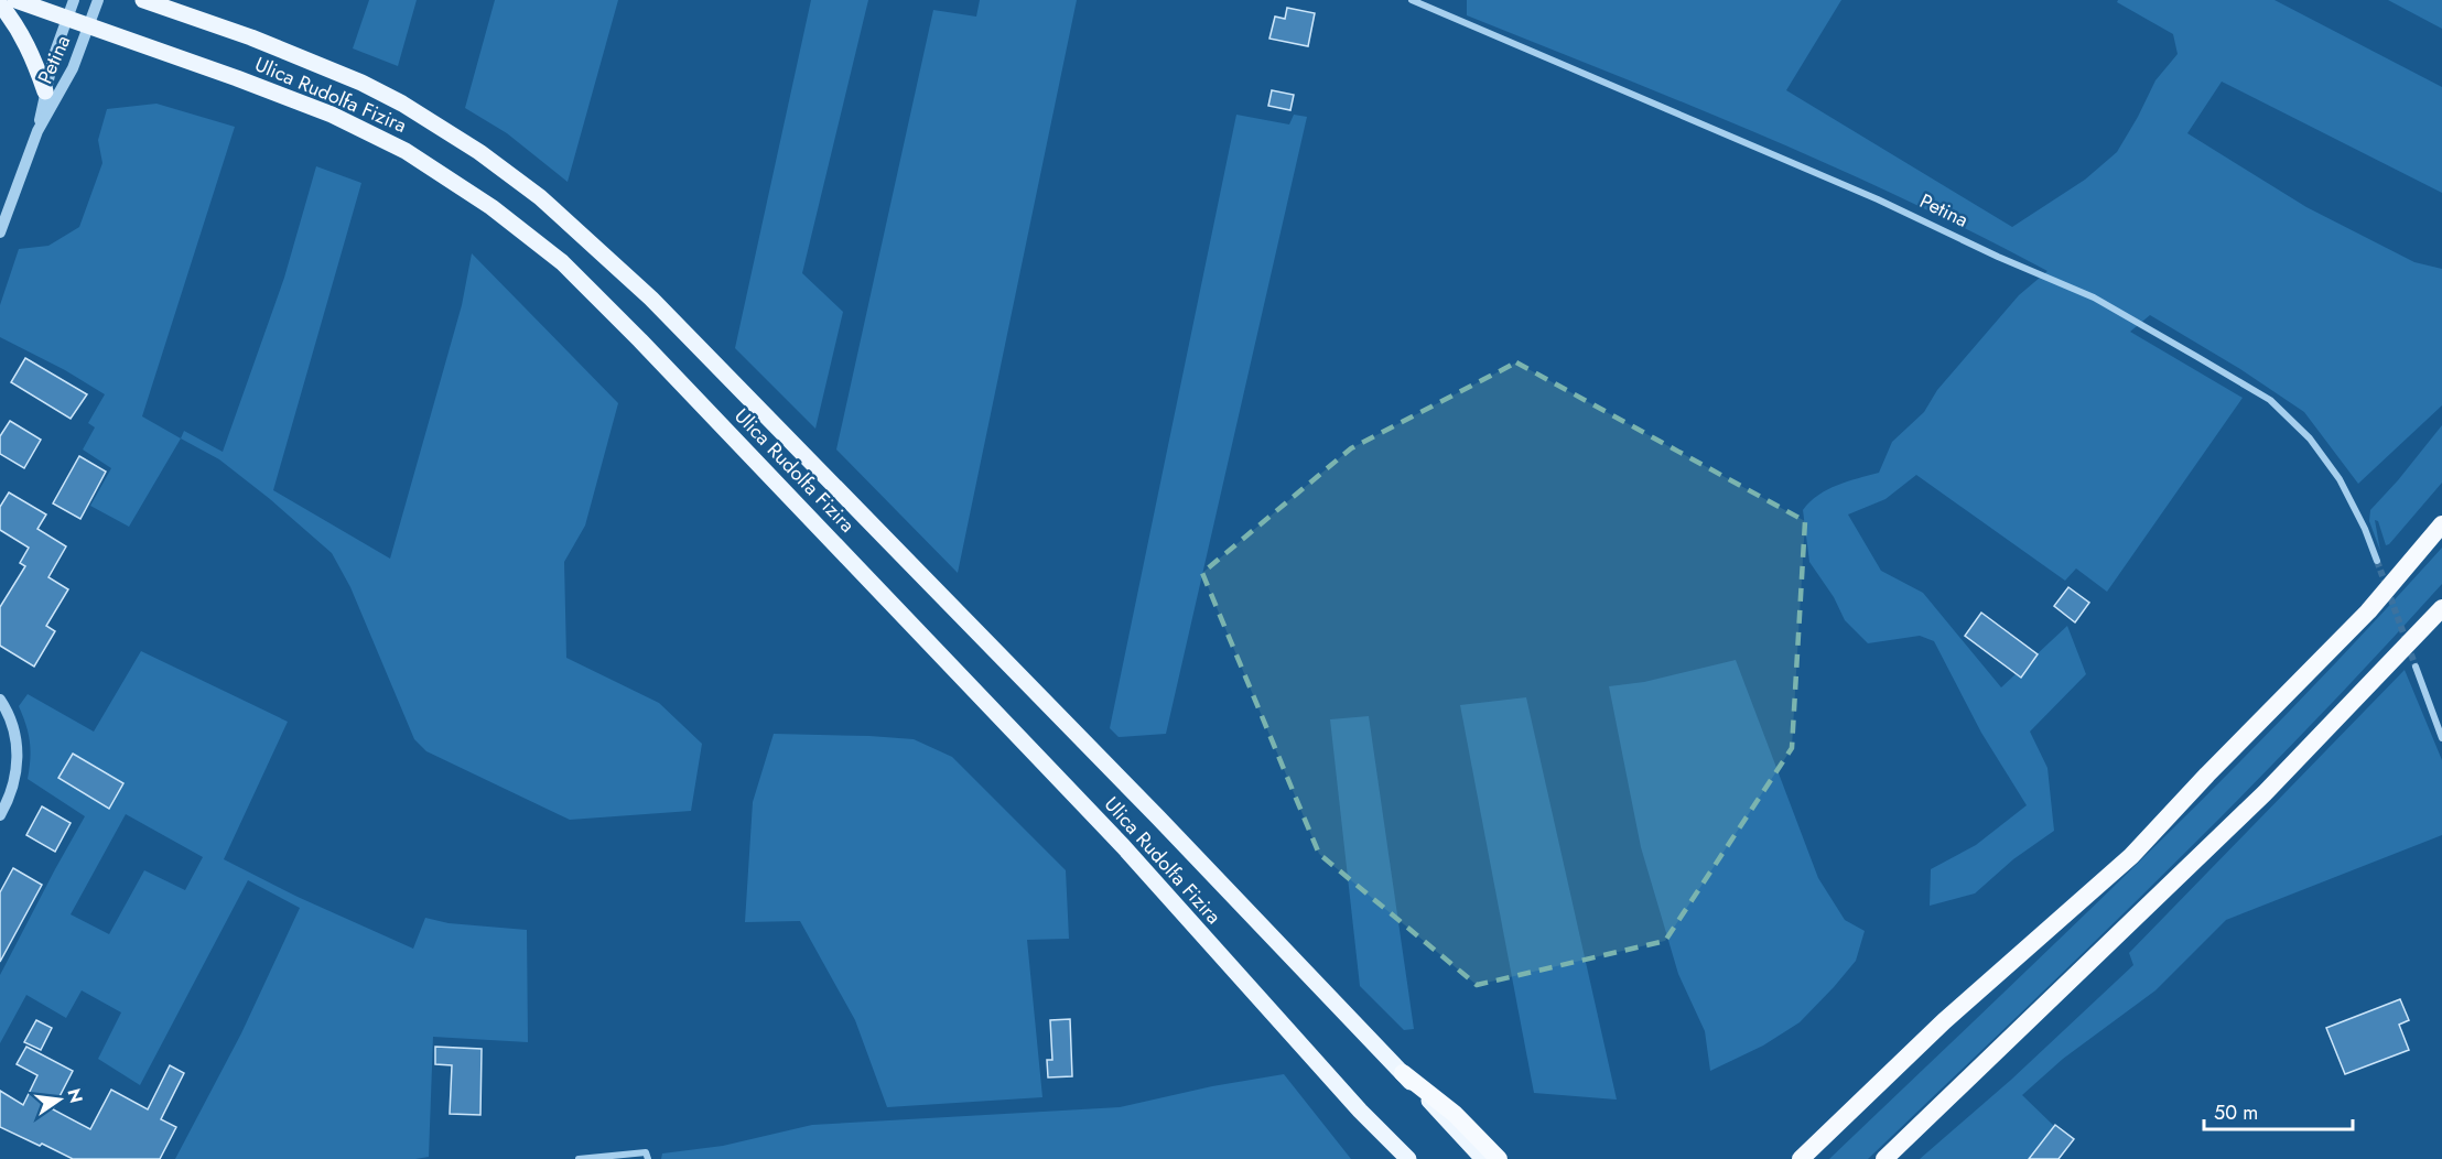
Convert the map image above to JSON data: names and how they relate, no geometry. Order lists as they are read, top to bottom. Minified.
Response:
{"streets":{"main road":["Ulica Rudolfa Fizira"],"street":["Petina"]},"crossings":[["Petina","Ulica Rudolfa Fizira"]],"scale_bar":"50 m","north":"right"}
